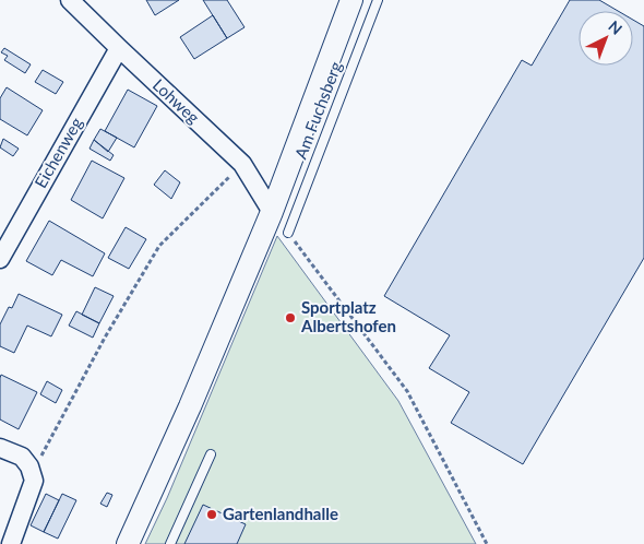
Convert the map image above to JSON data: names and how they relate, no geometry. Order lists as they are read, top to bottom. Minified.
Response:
{"streets":{"street":["Lohweg","Eichenweg"],"lane":["Am Fuchsberg"]},"crossings":[["Lohweg","Eichenweg"]],"places":["Sportplatz Albertshofen","Gartenlandhalle"],"north":"top right"}
